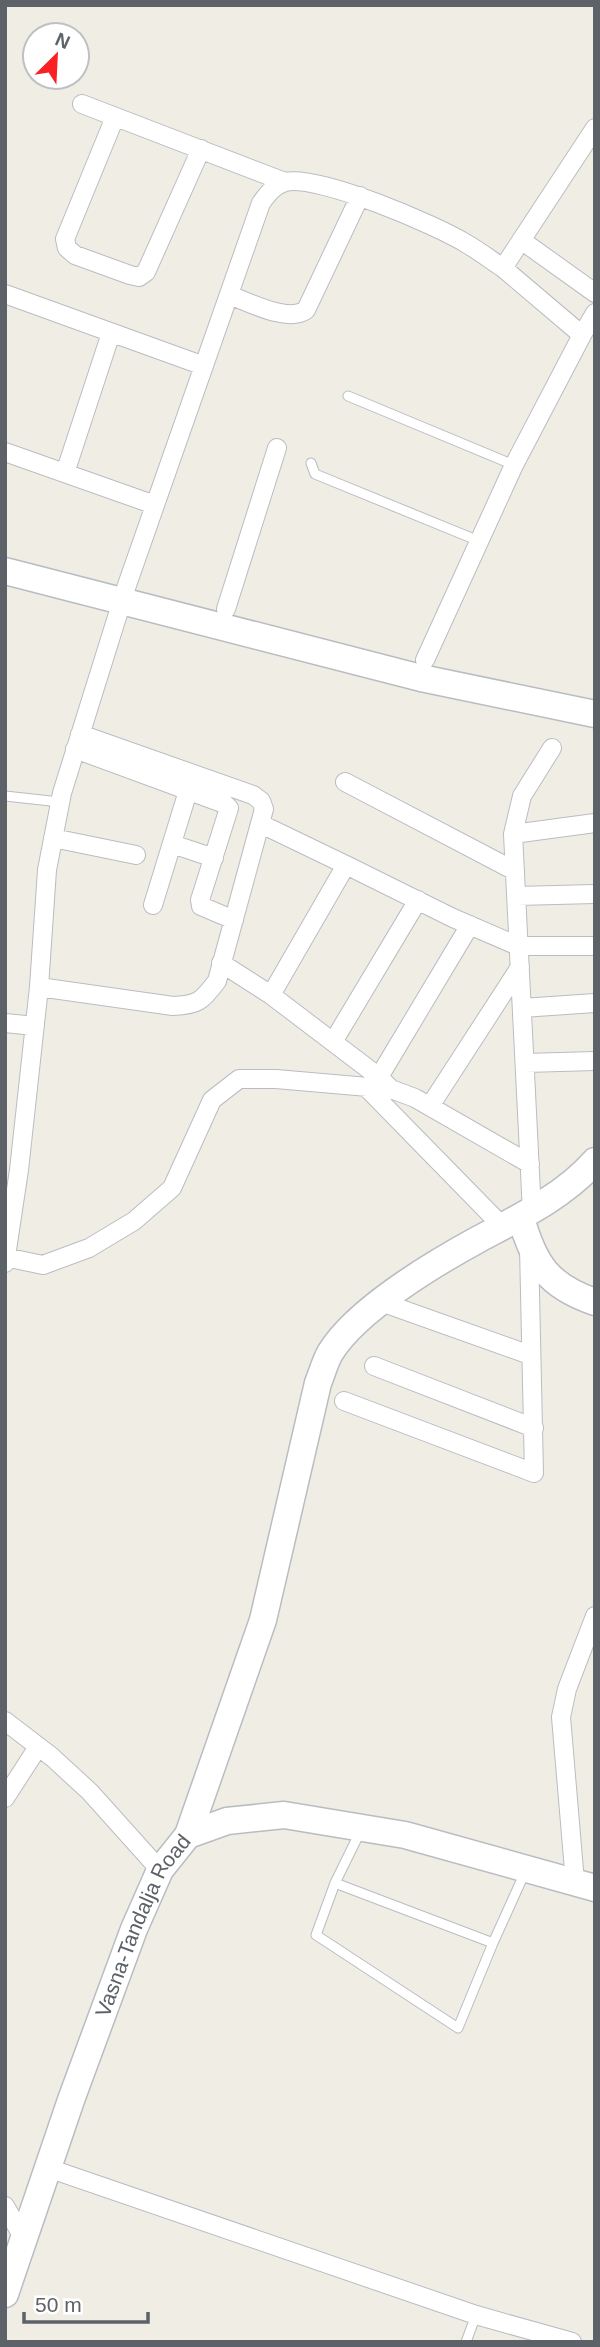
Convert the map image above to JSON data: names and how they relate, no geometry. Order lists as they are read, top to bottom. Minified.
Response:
{"streets":{"street":["Vasna-Tandalja Road"]},"scale_bar":"50 m","north":"top right"}
